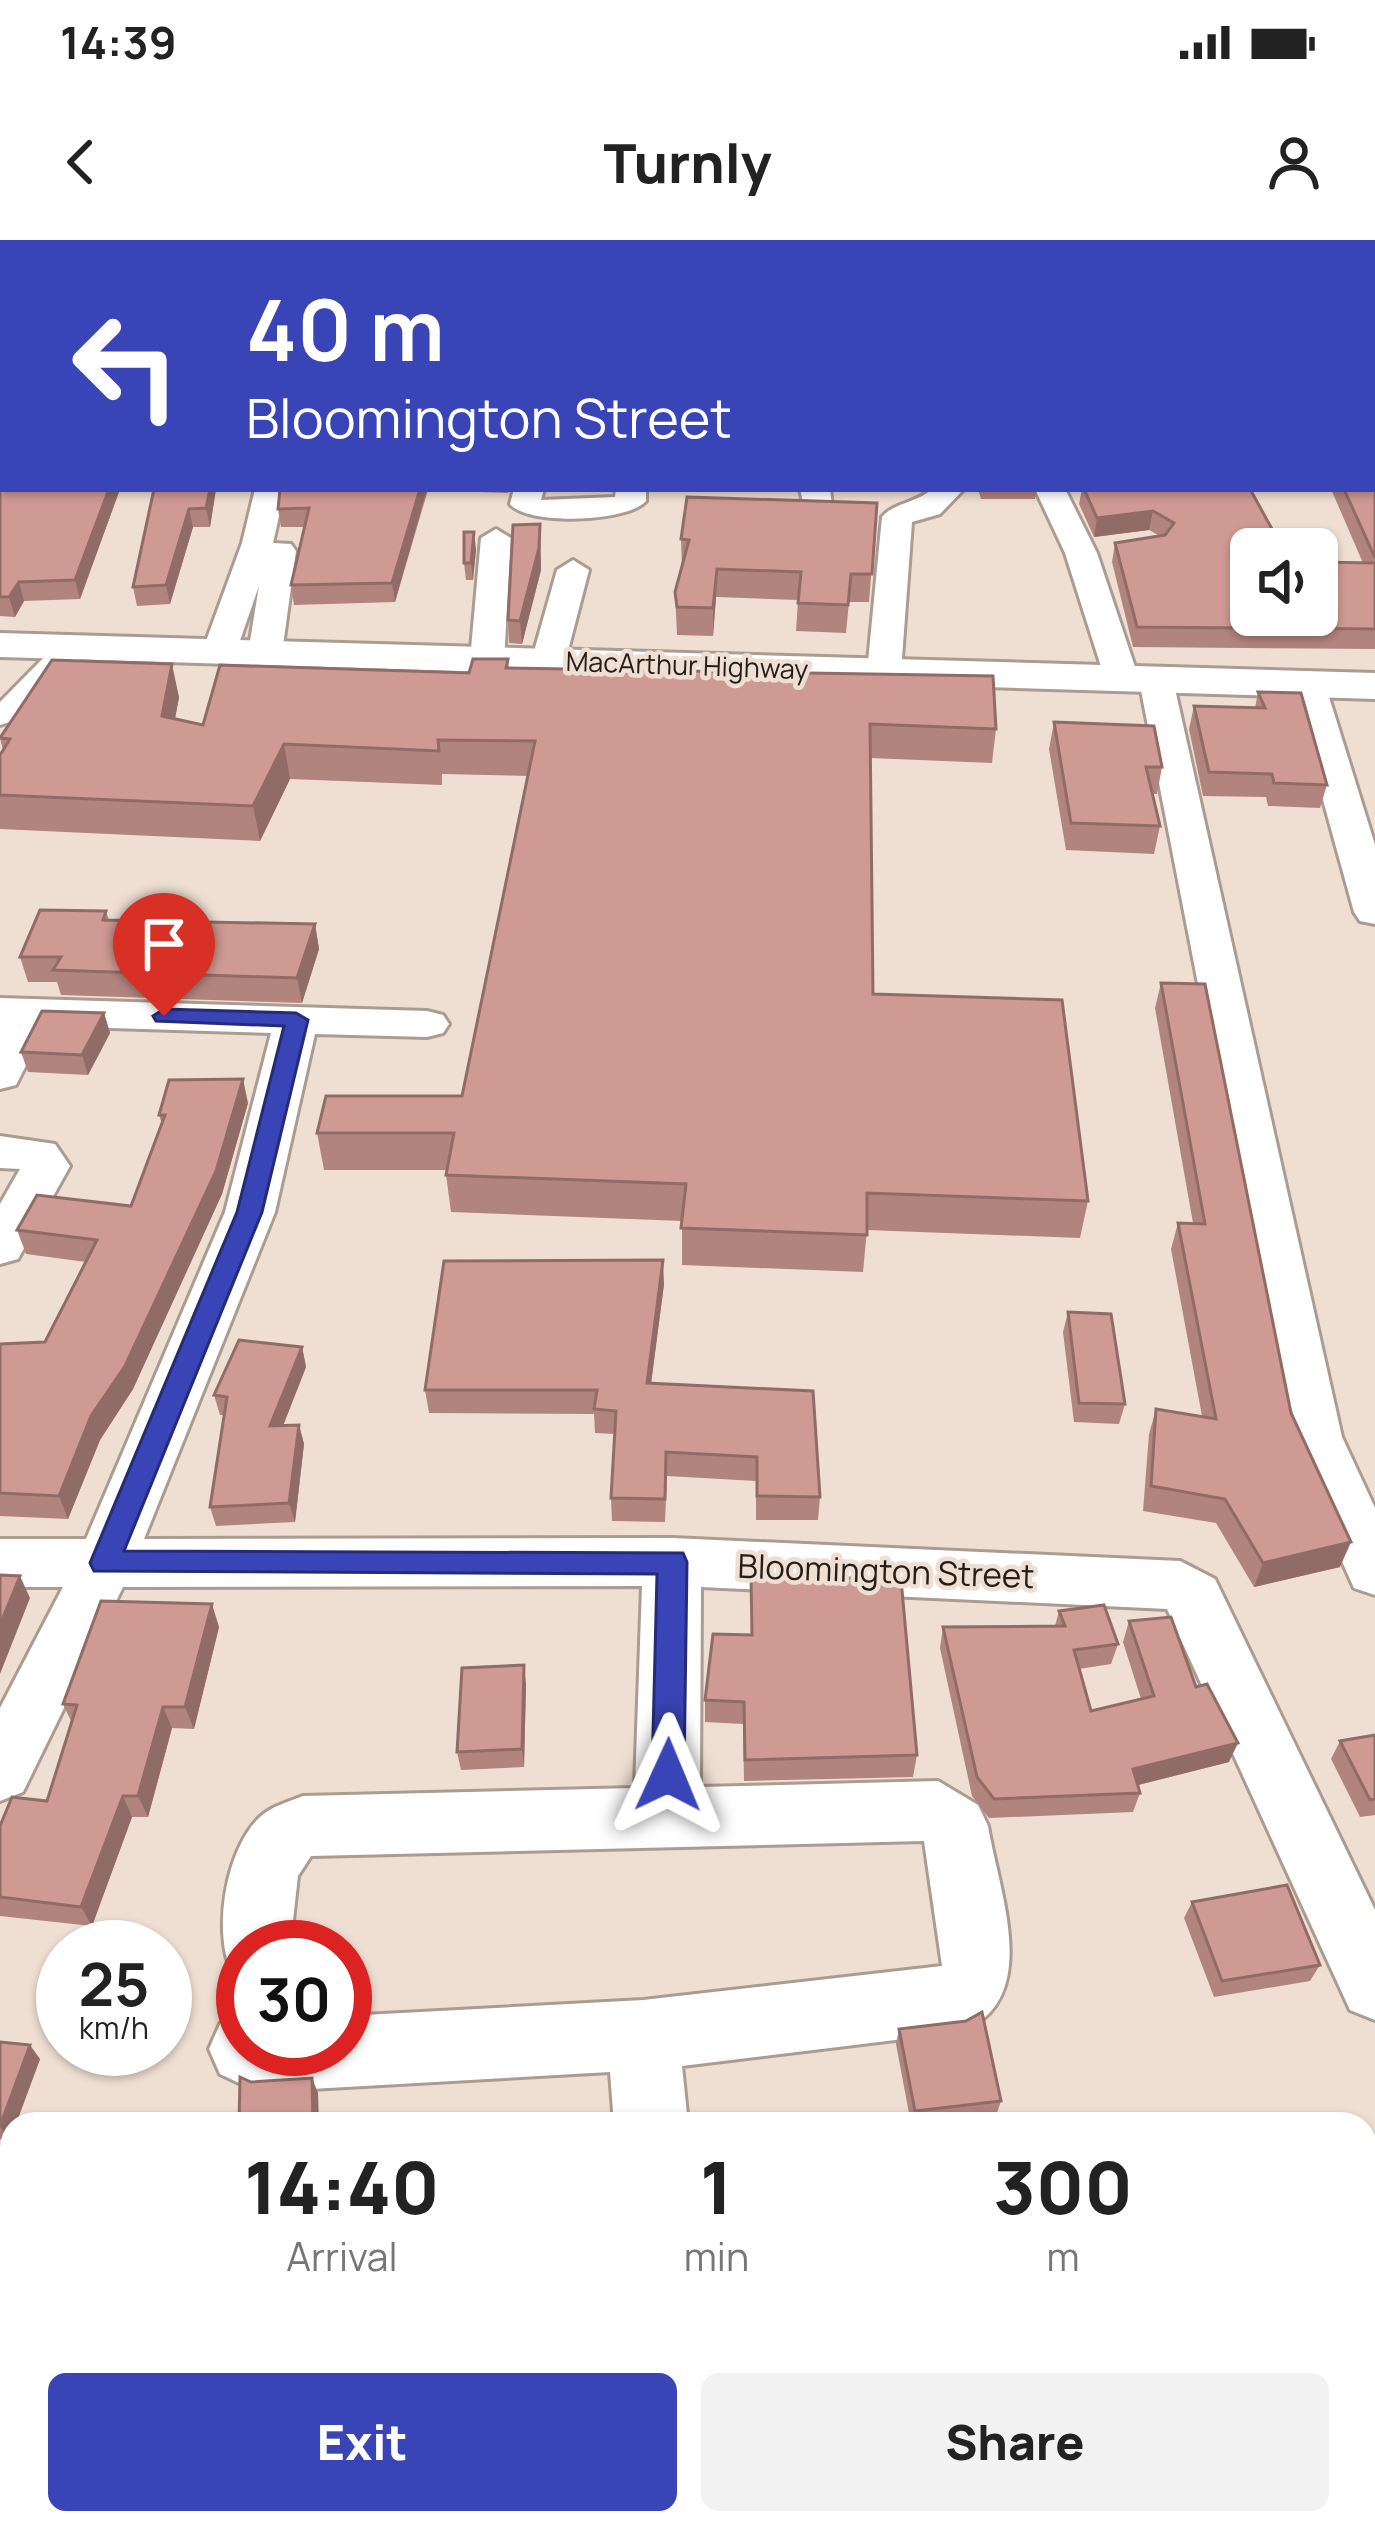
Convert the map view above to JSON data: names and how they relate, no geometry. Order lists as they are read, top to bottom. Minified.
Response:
{"streets":{"highway":["MacArthur Highway"],"street":["Bloomington Street"]},"page":{"status":"14:39","header":"Turnly","turn":["40 m","Bloomington Street"],"speed":"25 km/h","limit":"30","eta":["14:40","Arrival","1","min","300","m"],"buttons":["Exit","Share"]}}
